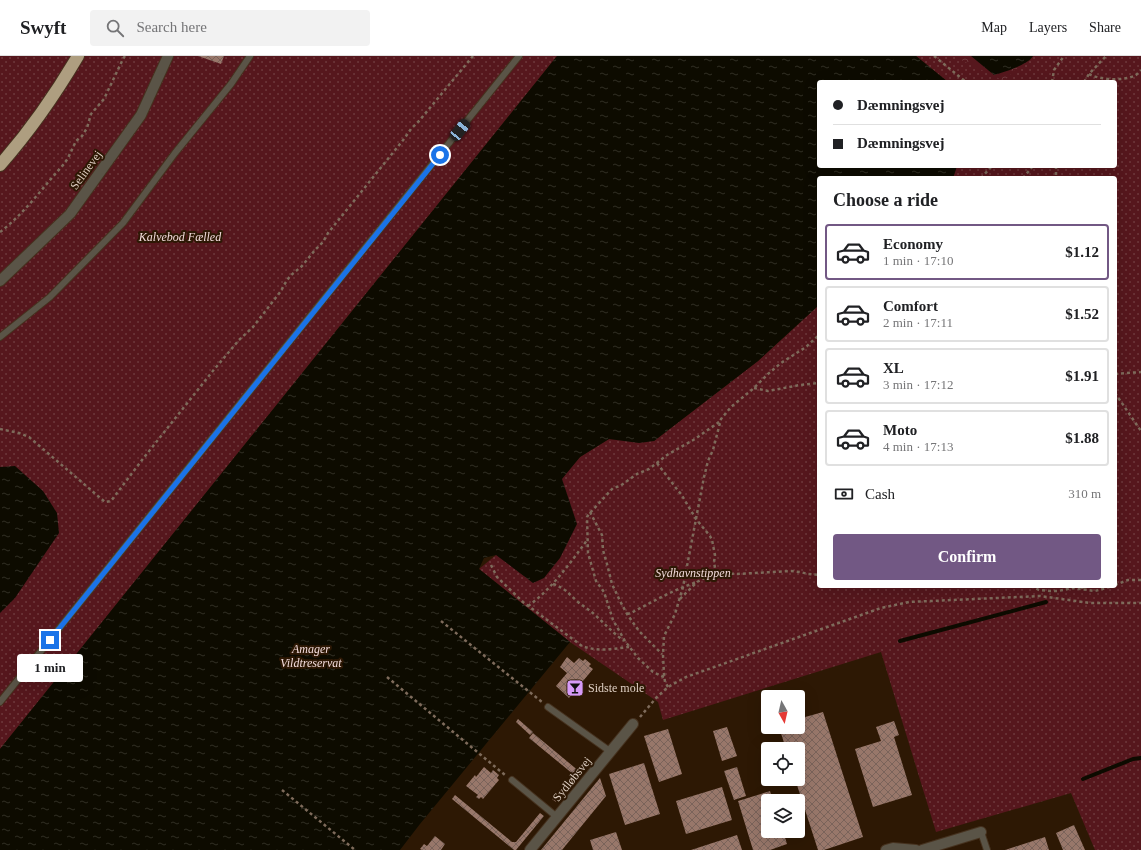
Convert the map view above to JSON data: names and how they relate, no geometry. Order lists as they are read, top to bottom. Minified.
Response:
{"streets":{"street":["Selinevej","Sydløbsvej"]},"parks":["Kalvebod Fælled","Sydhavnstippen","Amager Vildtreservat"],"places":{"bar":["Sidste mole"]},"north":"bottom","page":{"header":"Swyft","search":"Search here","nav":["Map","Layers","Share"],"banner":["Dæmningsvej","Dæmningsvej"],"heading":"Choose a ride","list":[{"name":"Economy","note":"1 min · 17:10","value":"$1.12"},{"name":"Comfort","note":"2 min · 17:11","value":"$1.52"},{"name":"XL","note":"3 min · 17:12","value":"$1.91"},{"name":"Moto","note":"4 min · 17:13","value":"$1.88"}],"pay":["Cash","310 m"],"buttons":"Confirm","bubble":"1 min"}}
